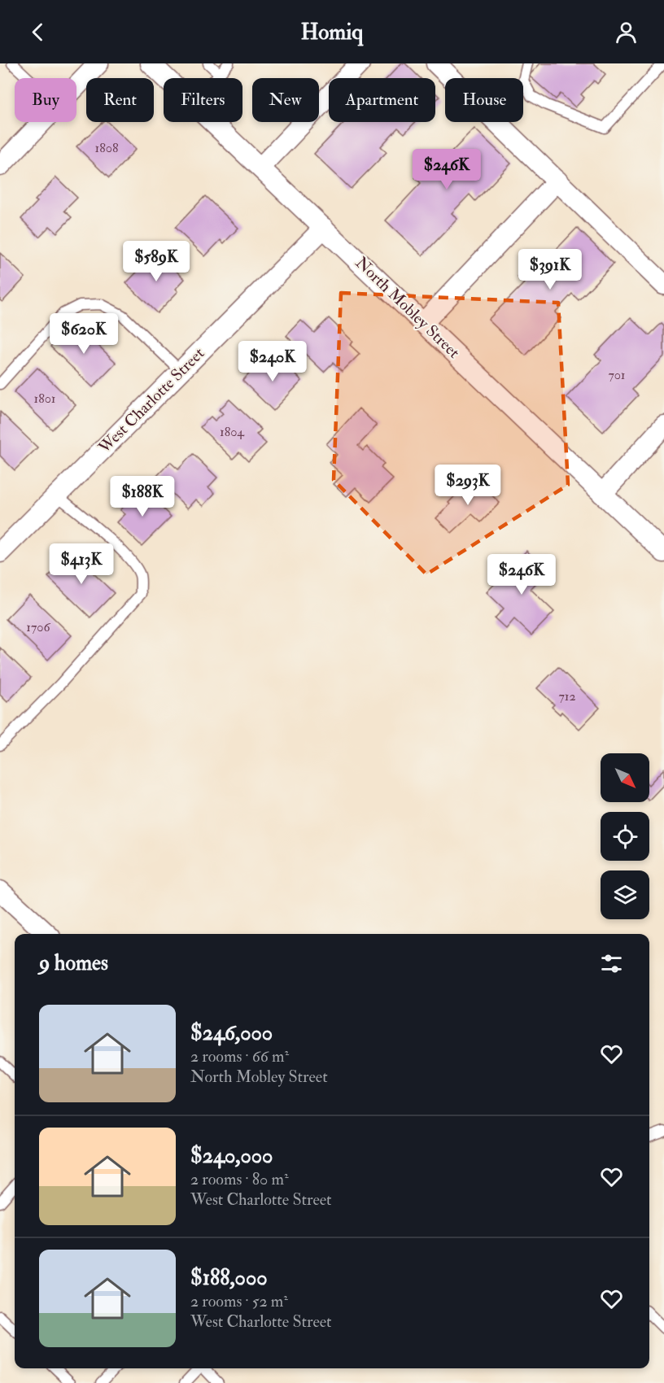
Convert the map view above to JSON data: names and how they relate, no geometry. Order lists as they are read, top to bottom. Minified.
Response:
{"streets":{"street":["North Mobley Street","West Charlotte Street"]},"crossings":[["North Mobley Street","West Charlotte Street"]],"house_numbers":["1808","701","1801","1804","1706","712"],"north":"bottom right","page":{"header":"Homiq","chip":["Buy","Rent","Filters","New","Apartment","House"],"price":["$246K","$589K","$391K","$620K","$240K","$293K","$188K","$413K","$246K"],"heading":"9 homes","list":[{"name":"$246,000","note":"2 rooms · 66 m² · North Mobley Street"},{"name":"$240,000","note":"2 rooms · 80 m² · West Charlotte Street"},{"name":"$188,000","note":"2 rooms · 52 m² · West Charlotte Street"}]}}
